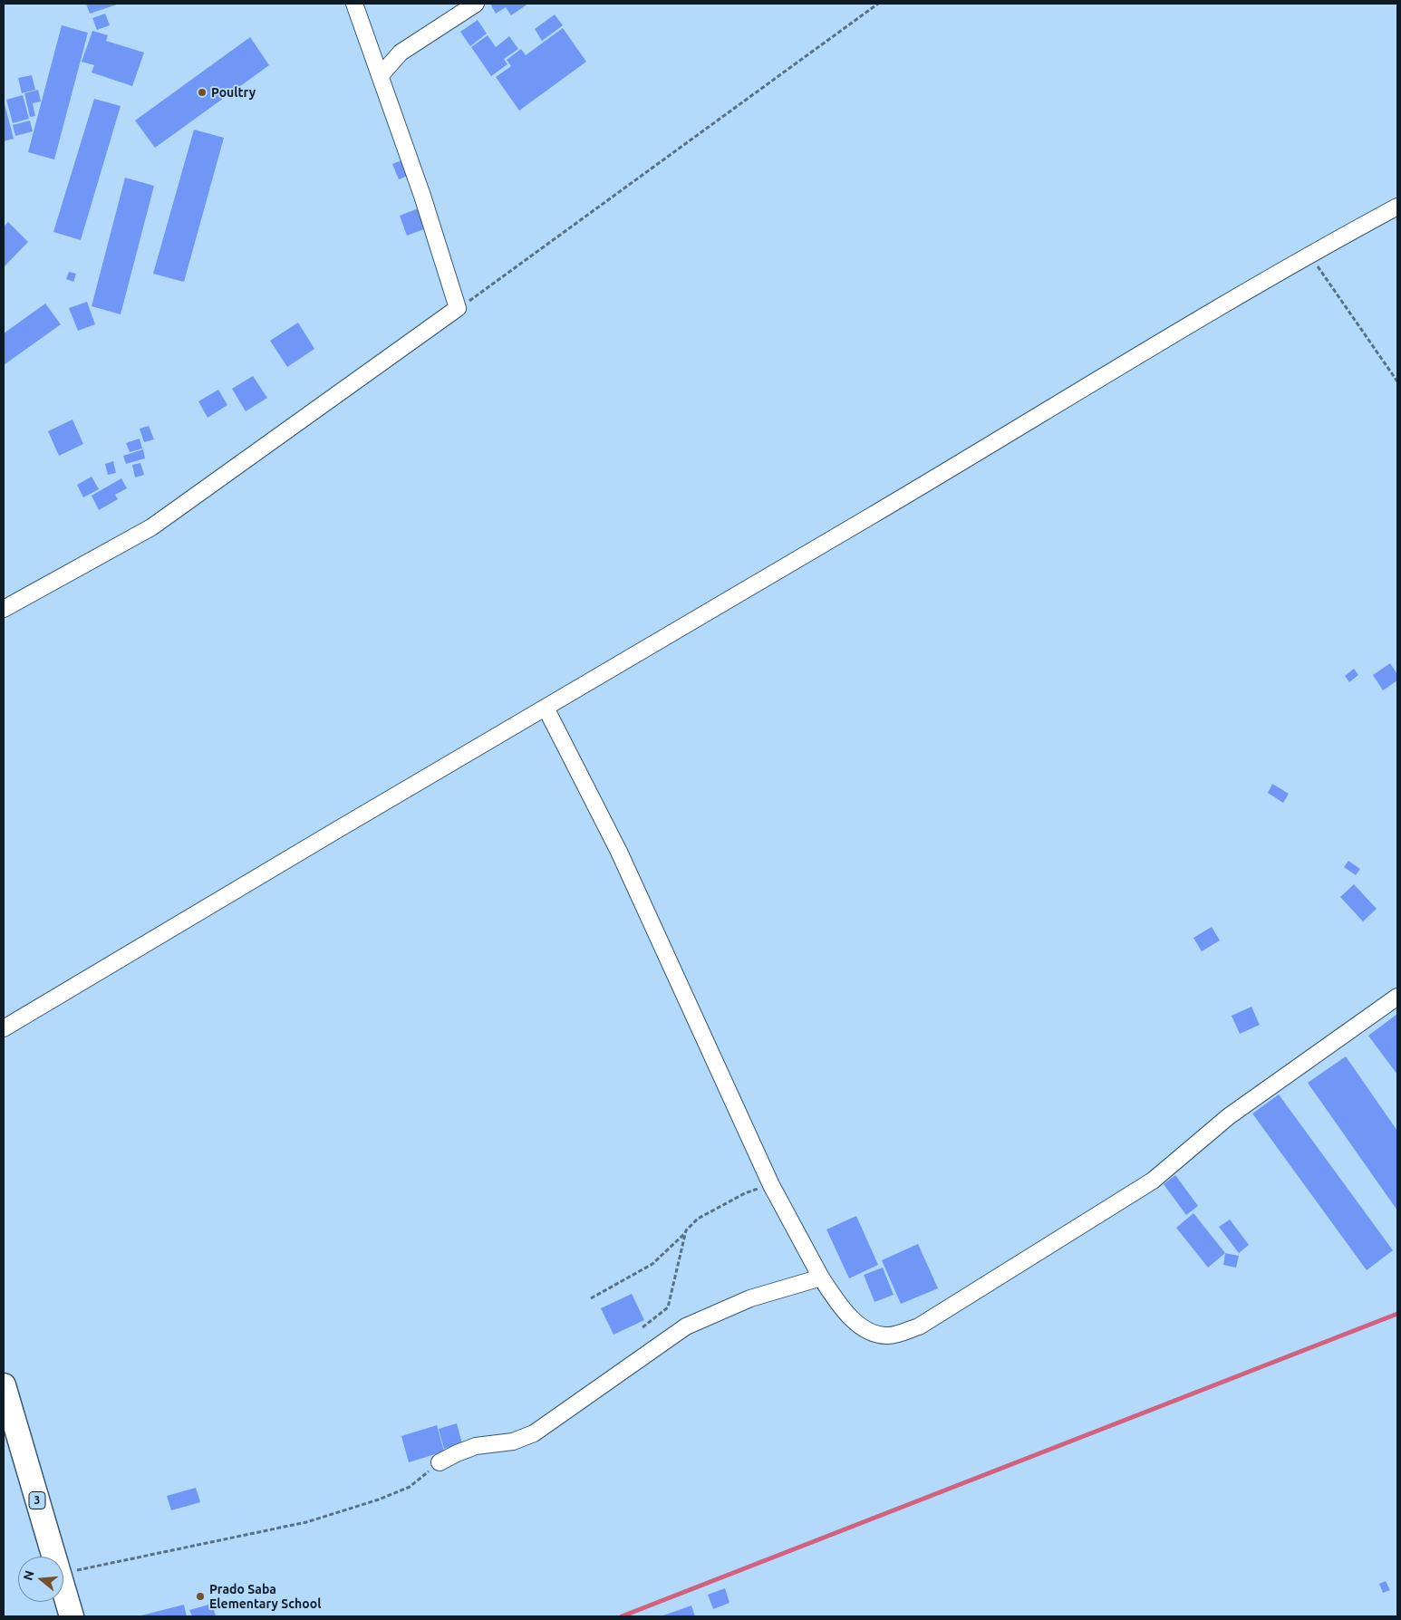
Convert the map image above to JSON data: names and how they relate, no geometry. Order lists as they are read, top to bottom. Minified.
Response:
{"streets":{"highway":["3"]},"places":["Poultry","Prado Saba Elementary School"],"north":"left"}
